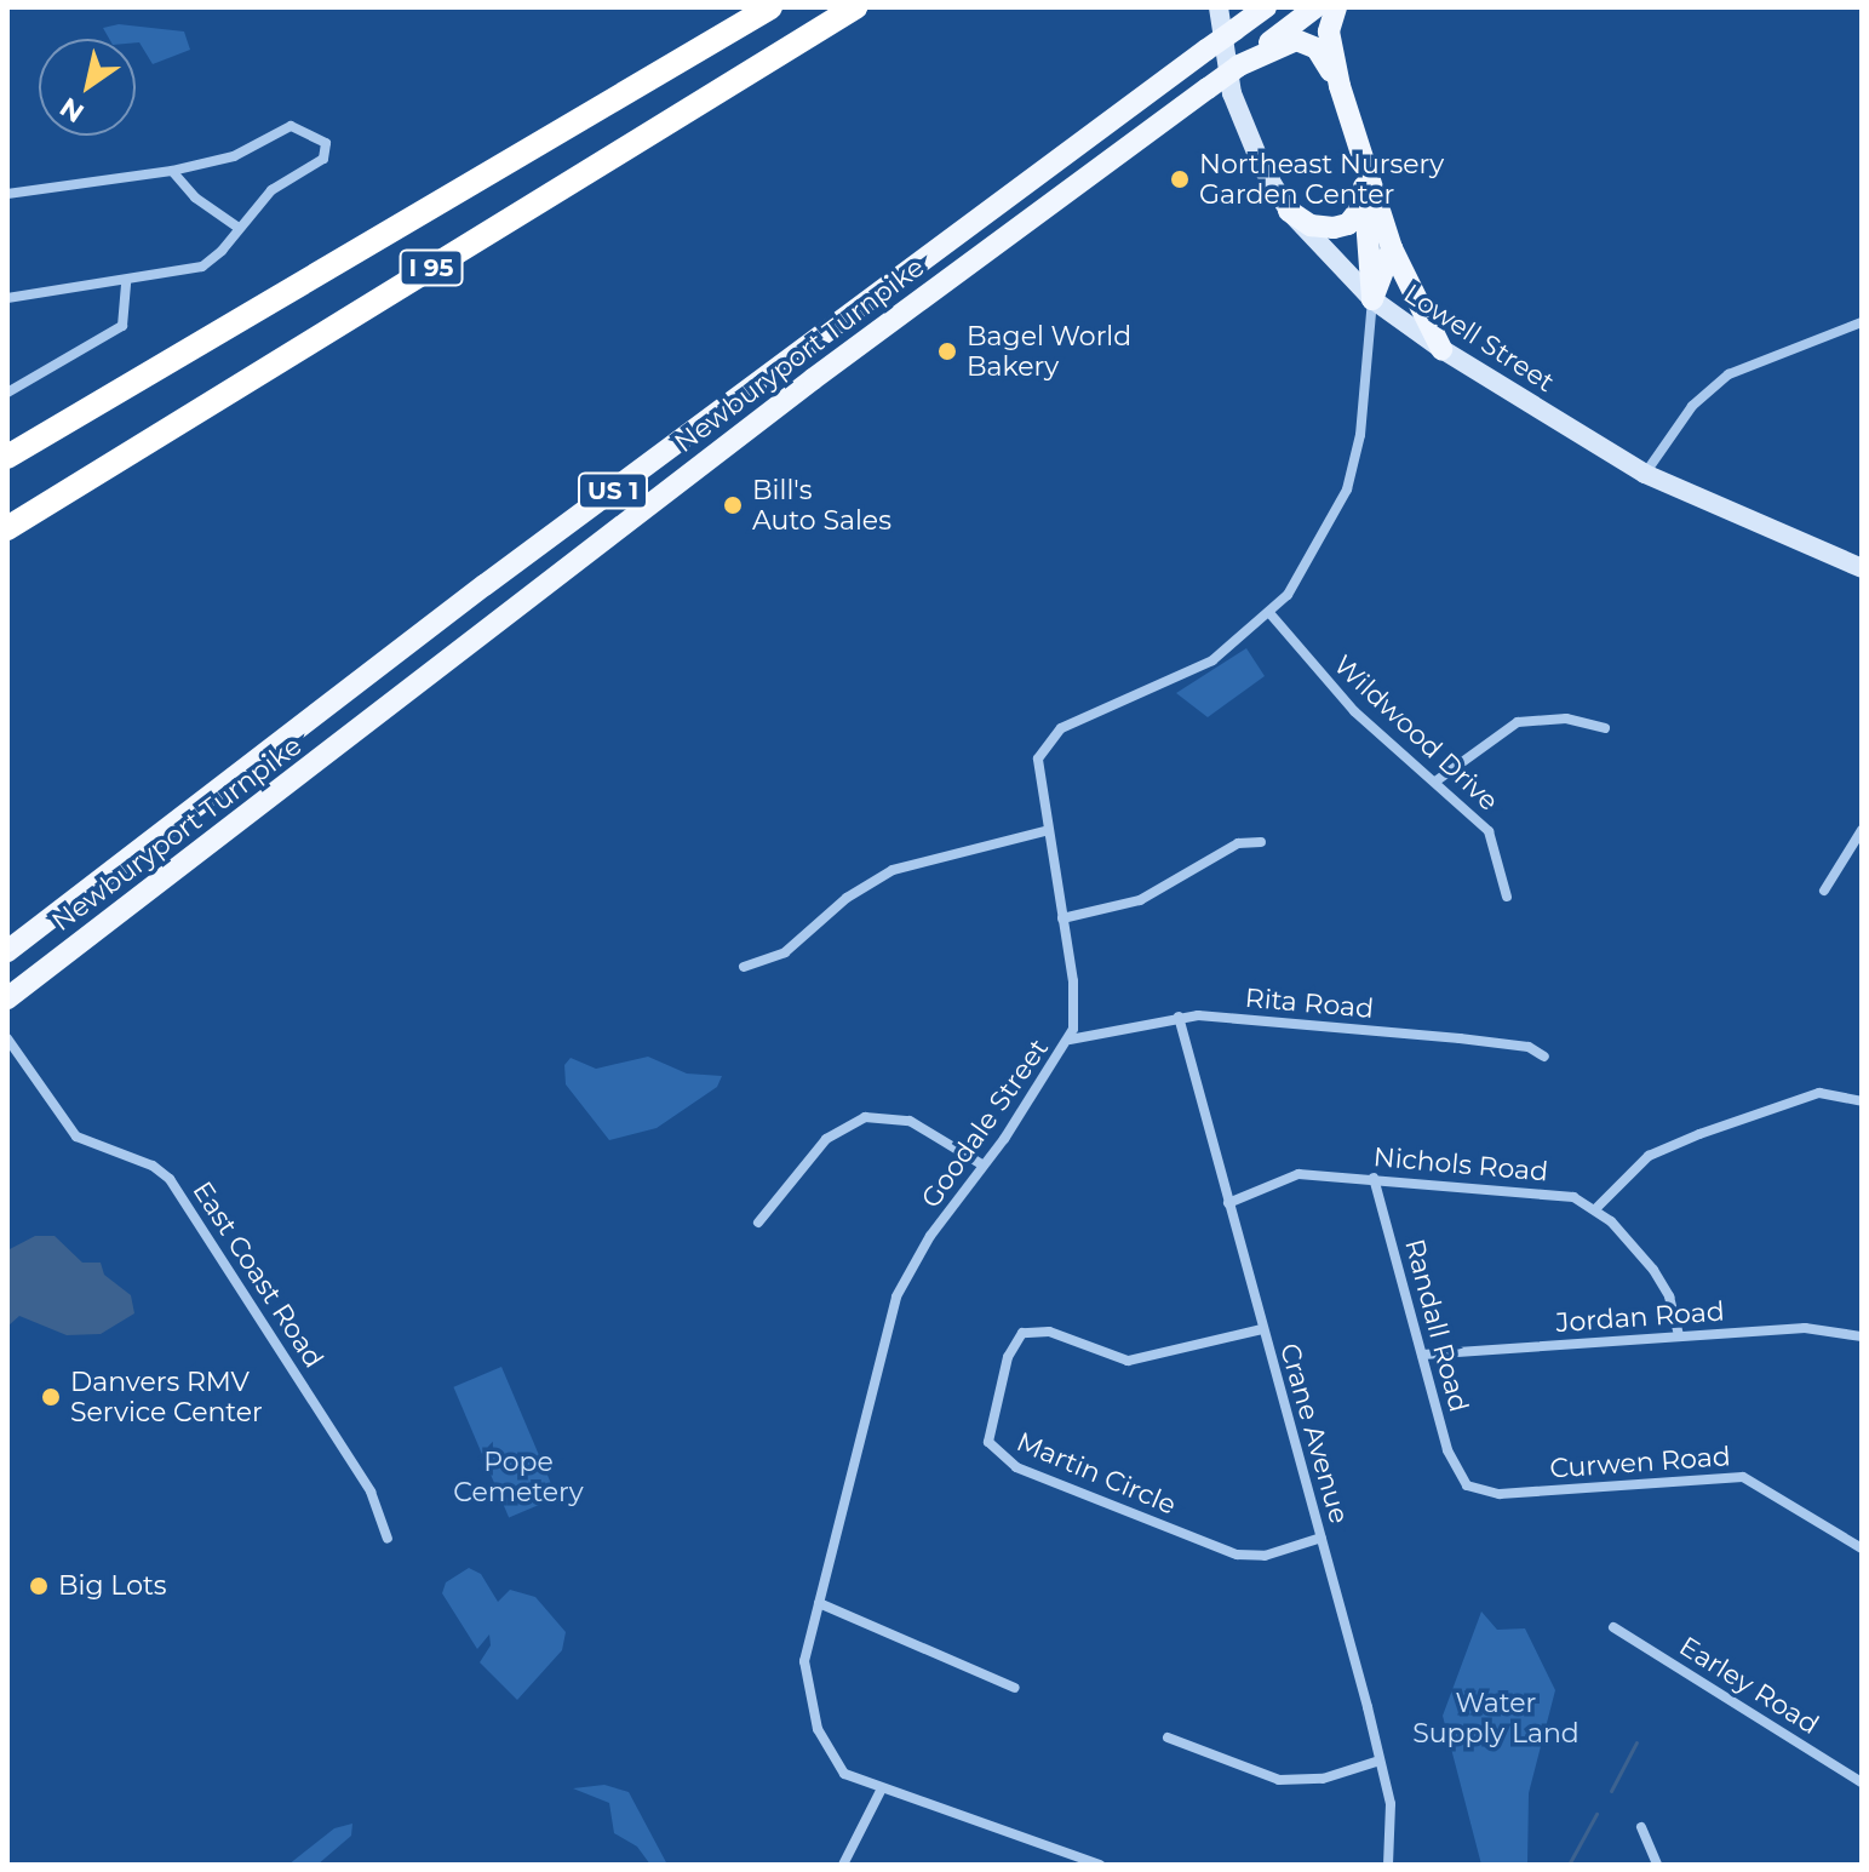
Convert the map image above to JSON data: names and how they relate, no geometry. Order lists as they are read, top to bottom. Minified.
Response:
{"streets":{"highway":["I 95"],"main road":["Lowell Street","Newburyport Turnpike","US 1"],"street":["Wildwood Drive","Rita Road","Goodale Street","Nichols Road","East Coast Road","Jordan Road","Randall Road","Crane Avenue","Curwen Road","Martin Circle","Earley Road"]},"crossings":[["Lowell Street","Goodale Street"],["Wildwood Drive","Goodale Street"],["Rita Road","Goodale Street"],["Rita Road","Crane Avenue"],["Nichols Road","Randall Road"],["Nichols Road","Crane Avenue"],["Jordan Road","Randall Road"],["Randall Road","Curwen Road"],["Crane Avenue","Martin Circle"]],"parks":["Pope Cemetery","Water Supply Land"],"places":["Northeast Nursery Garden Center","Bagel World Bakery","Bill's Auto Sales","Danvers RMV Service Center","Big Lots"],"north":"bottom left"}
